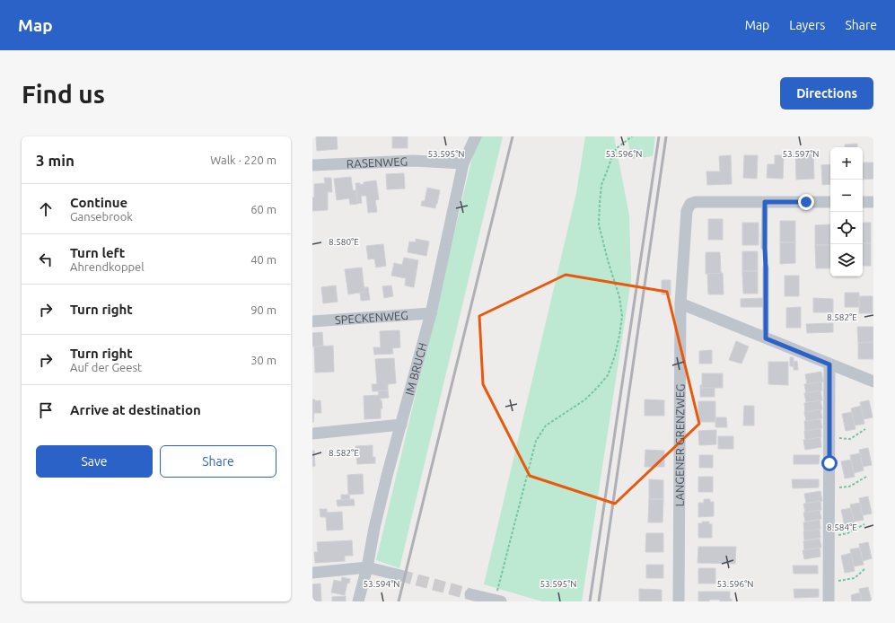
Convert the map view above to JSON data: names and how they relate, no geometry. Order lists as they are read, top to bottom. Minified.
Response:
{"streets":{"street":["RASENWEG","SPECKENWEG","IM BRUCH","LANGENER GRENZWEG"]},"crossings":[["RASENWEG","IM BRUCH"],["SPECKENWEG","IM BRUCH"]],"page":{"header":"Map","nav":["Map","Layers","Share"],"buttons":["Directions",["Save","Share"]],"title":"Find us","heading":["3 min","Walk · 220 m"],"map_buttons":["+","−"],"list":[["Continue","Gansebrook","60 m"],["Turn left","Ahrendkoppel","40 m"],["Turn right","90 m"],["Turn right","Auf der Geest","30 m"],"Arrive at destination"]},"coordinates":["53.595°N","53.596°N","53.597°N","8.580°E","8.582°E","8.584°E","53.594°N"]}
